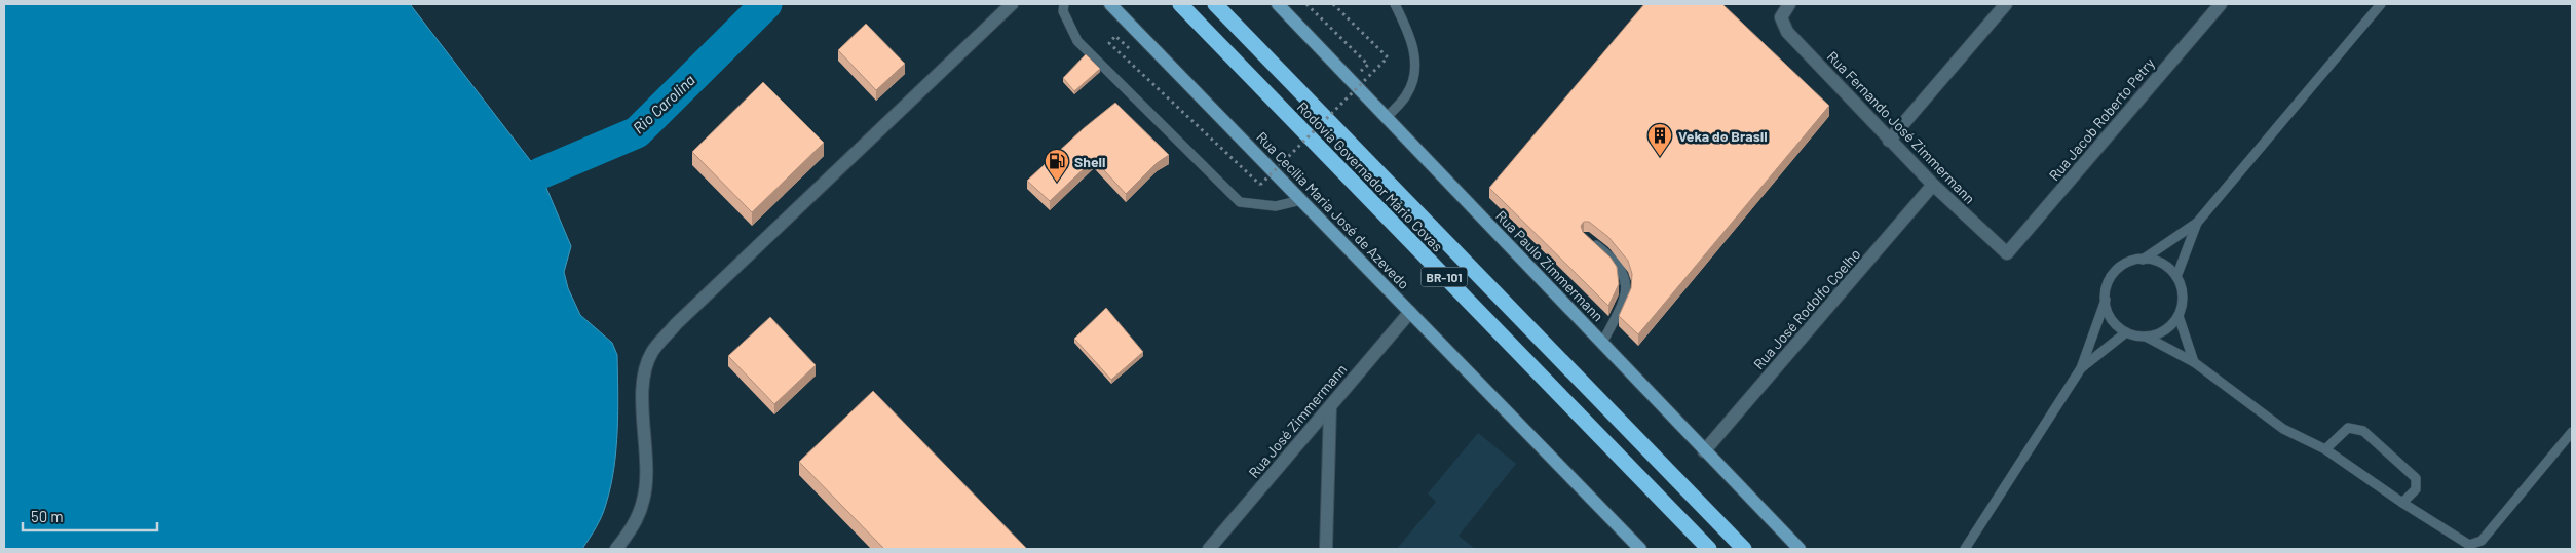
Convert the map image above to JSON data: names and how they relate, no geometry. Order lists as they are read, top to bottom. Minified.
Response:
{"streets":{"highway":["Rodovia Governador Mário Covas","BR-101"],"main road":["Rua Cecília Maria José de Azevedo","Rua Paulo Zimmermann"],"street":["Rua Jacob Roberto Petry","Rua Fernando José Zimmermann","Rua José Rodolfo Coelho","Rua José Zimmermann"]},"crossings":[["Rua Jacob Roberto Petry","Rua Fernando José Zimmermann"],["Rua Fernando José Zimmermann","Rua José Rodolfo Coelho"],["Rua Cecília Maria José de Azevedo","Rua José Zimmermann"],["Rua Paulo Zimmermann","Rua José Rodolfo Coelho"]],"water":["Rio Carolina"],"places":{"building":["Veka do Brasil"],"fuel station":["Shell"]},"scale_bar":"50 m"}
